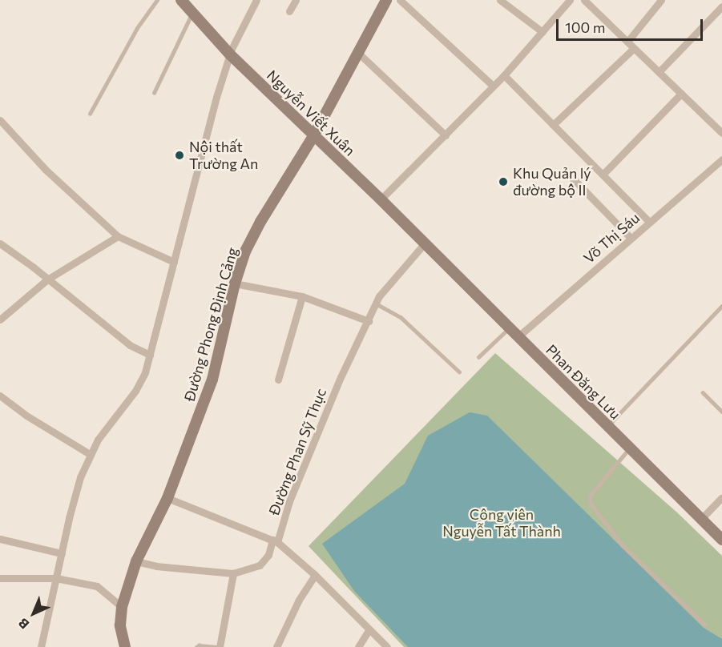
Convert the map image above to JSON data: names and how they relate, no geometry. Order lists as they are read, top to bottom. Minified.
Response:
{"streets":{"street":["Nguyễn Viết Xuân","Võ Thị Sáu","Đường Phong Định Cảng","Phan Đăng Lưu","Đường Phan Sỹ Thục"]},"crossings":[["Nguyễn Viết Xuân","Đường Phong Định Cảng"],["Nguyễn Viết Xuân","Phan Đăng Lưu"],["Nguyễn Viết Xuân","Đường Phan Sỹ Thục"],["Võ Thị Sáu","Phan Đăng Lưu"],["Phan Đăng Lưu","Đường Phan Sỹ Thục"]],"parks":["Công viên Nguyễn Tất Thành"],"places":["Nội thất Trường An","Khu Quản lý đường bộ II"],"scale_bar":"100 m","north":"bottom left"}
